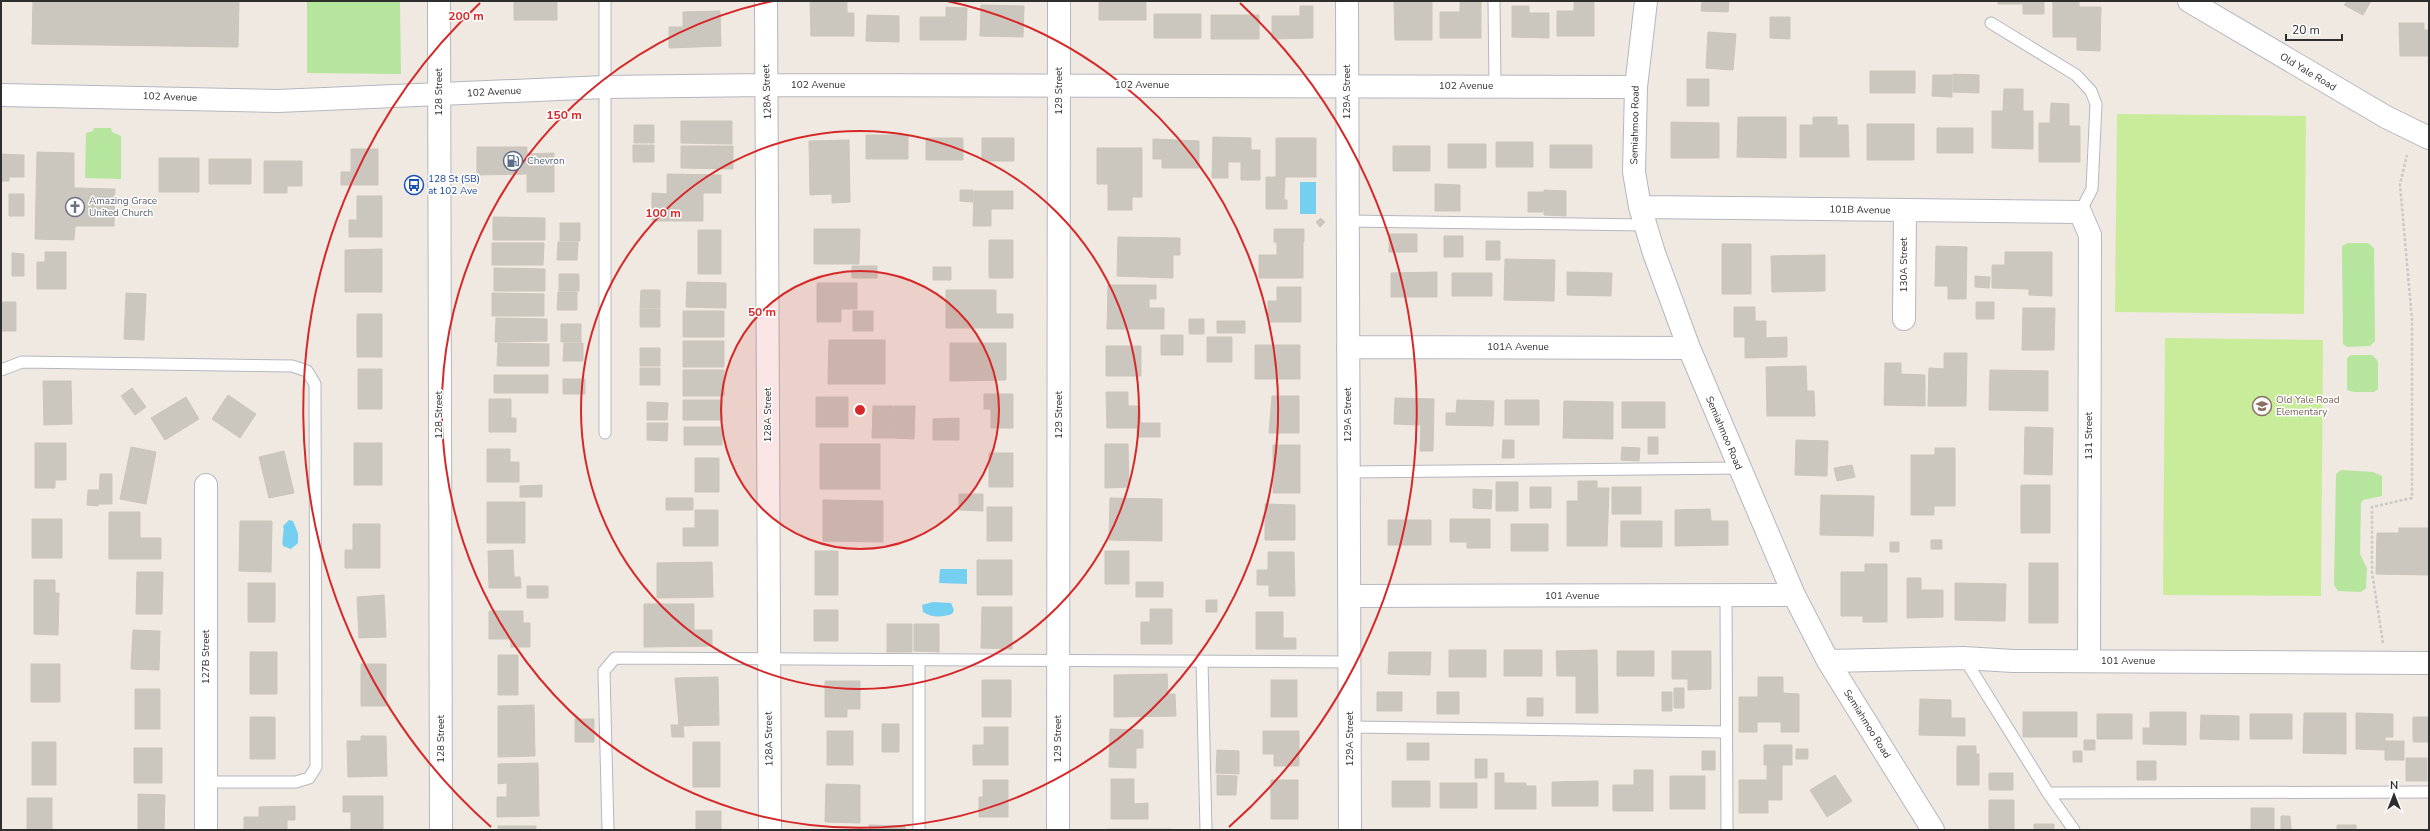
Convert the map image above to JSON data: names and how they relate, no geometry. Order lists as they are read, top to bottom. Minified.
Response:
{"streets":{"street":["Old Yale Road","102 Avenue","129 Street","128 Street","128A Street","129A Street","Semiahmoo Road","101B Avenue","130A Street","101A Avenue","131 Street","101 Avenue","127B Street"]},"crossings":[["102 Avenue","129 Street"],["102 Avenue","128 Street"],["102 Avenue","128A Street"],["102 Avenue","129A Street"],["102 Avenue","Semiahmoo Road"],["129A Street","101A Avenue"],["129A Street","101 Avenue"],["Semiahmoo Road","101B Avenue"],["Semiahmoo Road","101A Avenue"],["Semiahmoo Road","101 Avenue"],["101B Avenue","130A Street"],["101B Avenue","131 Street"],["131 Street","101 Avenue"]],"places":{"fuel station":["Chevron"],"bus stop":["128 St (SB) at 102 Ave"],"church":["Amazing Grace United Church"],"school or university":["Old Yale Road Elementary"]},"scale_bar":"20 m","north":"top","rings":["200 m","150 m","100 m","50 m"]}
